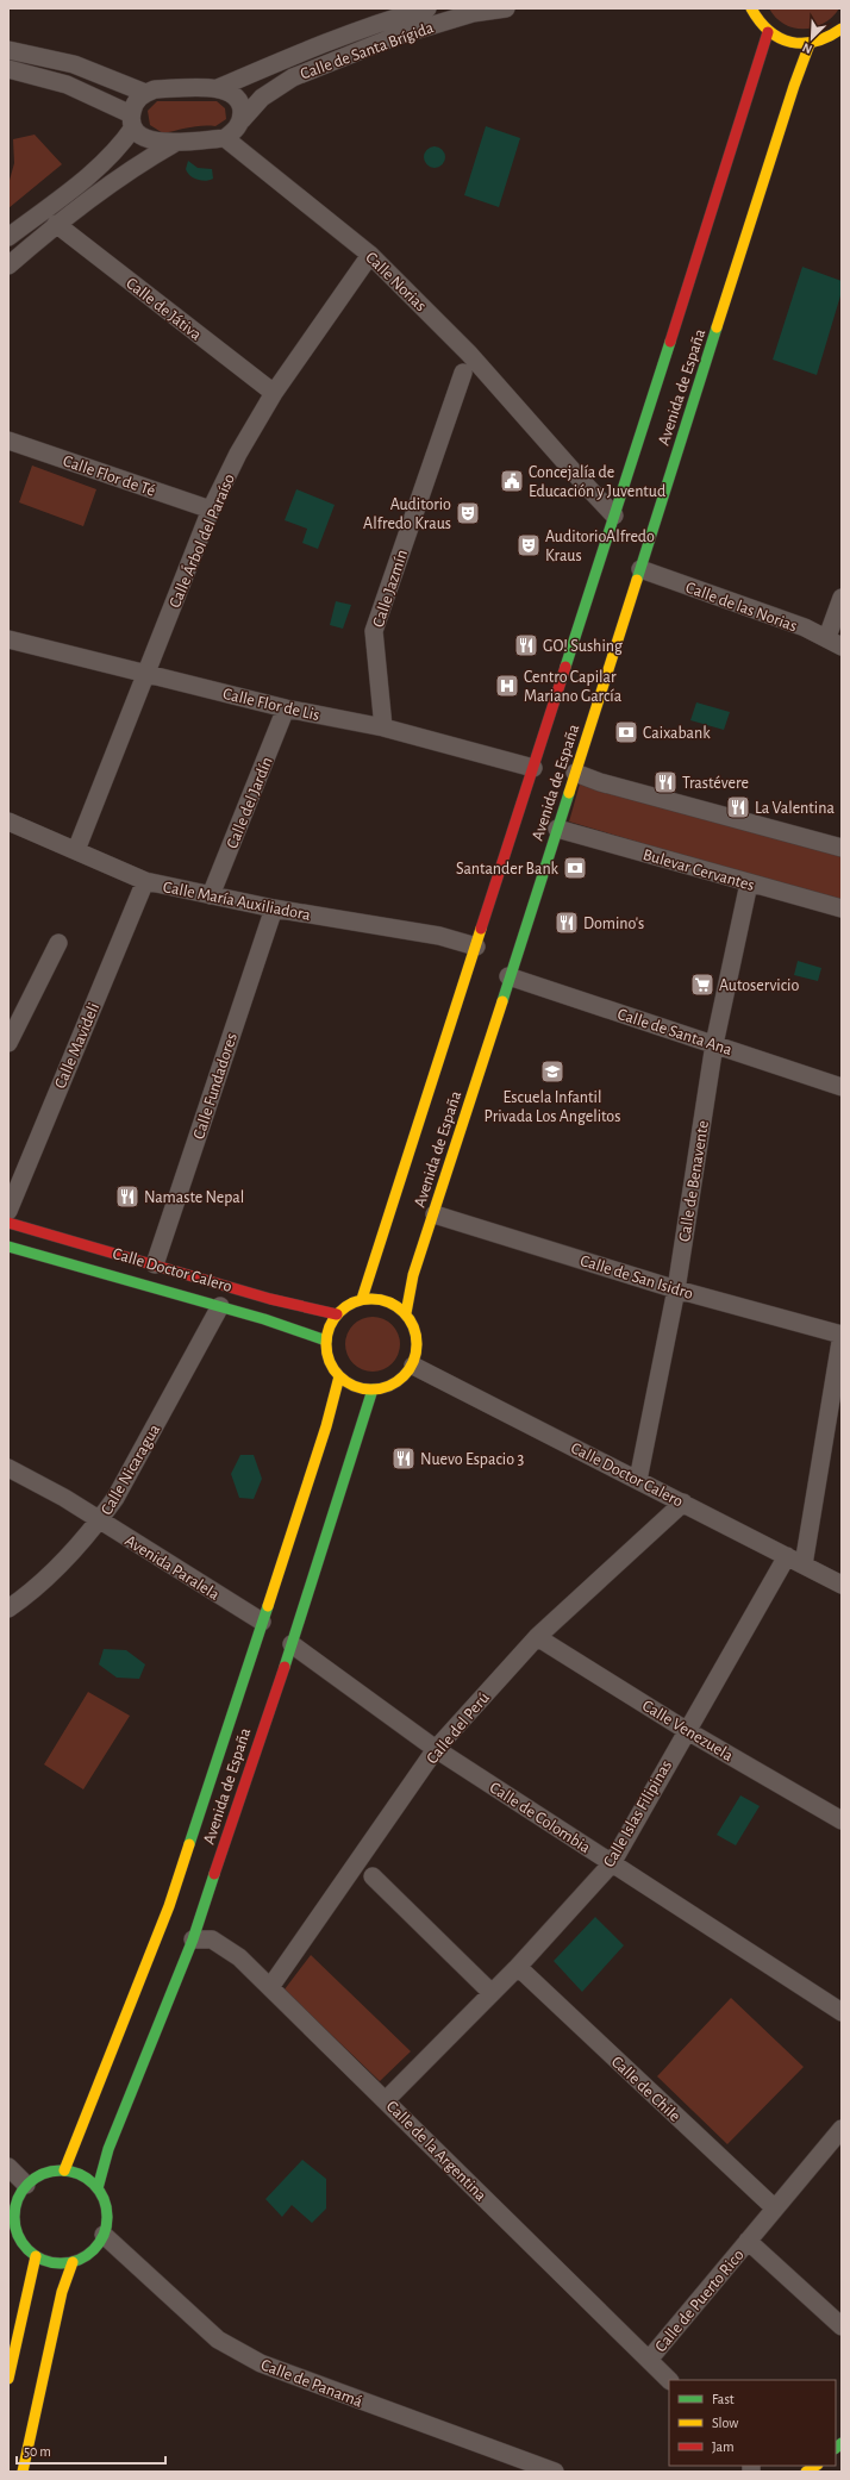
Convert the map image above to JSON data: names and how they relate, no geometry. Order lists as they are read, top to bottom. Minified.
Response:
{"streets":{"street":["Calle de Santa Brígida","Calle Norias","Calle de Játiva","Avenida de España","Calle Flor de Té","Calle Árbol del Paraíso","Calle Jazmín","Calle de las Norias","Calle Flor de Lis","Calle del Jardín","Bulevar Cervantes","Calle María Auxiliadora","Calle de Santa Ana","Calle Mavideli","Calle Fundadores","Calle de Benavente","Calle Doctor Calero","Calle de San Isidro","Calle Nicaragua","Avenida Paralela","Calle del Perú","Calle Venezuela","Calle Islas Filipinas","Calle de Colombia","Calle de Chile","Calle de la Argentina","Calle de Puerto Rico","Calle de Panamá"]},"crossings":[["Calle de Santa Brígida","Calle Norias"],["Calle Norias","Avenida de España"],["Calle Norias","Calle Árbol del Paraíso"],["Calle de Játiva","Calle Árbol del Paraíso"],["Avenida de España","Calle de las Norias"],["Avenida de España","Calle Flor de Lis"],["Avenida de España","Bulevar Cervantes"],["Avenida de España","Calle María Auxiliadora"],["Avenida de España","Calle de Santa Ana"],["Avenida de España","Calle Doctor Calero"],["Avenida de España","Calle de San Isidro"],["Avenida de España","Avenida Paralela"],["Avenida de España","Calle de Colombia"],["Avenida de España","Calle de la Argentina"],["Avenida de España","Calle de Panamá"],["Calle Flor de Té","Calle Árbol del Paraíso"],["Calle Árbol del Paraíso","Calle Flor de Lis"],["Calle Árbol del Paraíso","Calle María Auxiliadora"],["Calle Jazmín","Calle Flor de Lis"],["Calle Flor de Lis","Calle del Jardín"],["Calle del Jardín","Calle María Auxiliadora"],["Bulevar Cervantes","Calle de Benavente"],["Calle María Auxiliadora","Calle Mavideli"],["Calle María Auxiliadora","Calle Fundadores"],["Calle de Santa Ana","Calle de Benavente"],["Calle Fundadores","Calle Doctor Calero"],["Calle de Benavente","Calle Doctor Calero"],["Calle de Benavente","Calle de San Isidro"],["Calle Doctor Calero","Calle Nicaragua"],["Calle Doctor Calero","Calle del Perú"],["Calle Doctor Calero","Calle Islas Filipinas"],["Calle Nicaragua","Avenida Paralela"],["Calle del Perú","Calle Venezuela"],["Calle del Perú","Calle de Colombia"],["Calle del Perú","Calle de la Argentina"],["Calle Venezuela","Calle Islas Filipinas"],["Calle Islas Filipinas","Calle de Colombia"],["Calle Islas Filipinas","Calle de Chile"],["Calle Islas Filipinas","Calle de la Argentina"],["Calle de Chile","Calle de Puerto Rico"],["Calle de la Argentina","Calle de Puerto Rico"]],"places":{"public building":["Concejalía de Educación y Juventud"],"theatre":["Auditorio Alfredo Kraus","AuditorioAlfredo Kraus"],"restaurant":["GO! Sushing","Trastévere","La Valentina","Domino's","Namaste Nepal","Nuevo Espacio 3"],"hospital":["Centro Capilar Mariano García"],"bank":["Caixabank","Santander Bank"],"supermarket":["Autoservicio"],"school or university":["Escuela Infantil Privada Los Angelitos"]},"legend":["Fast","Slow","Jam"],"scale_bar":"50 m","north":"bottom left"}
